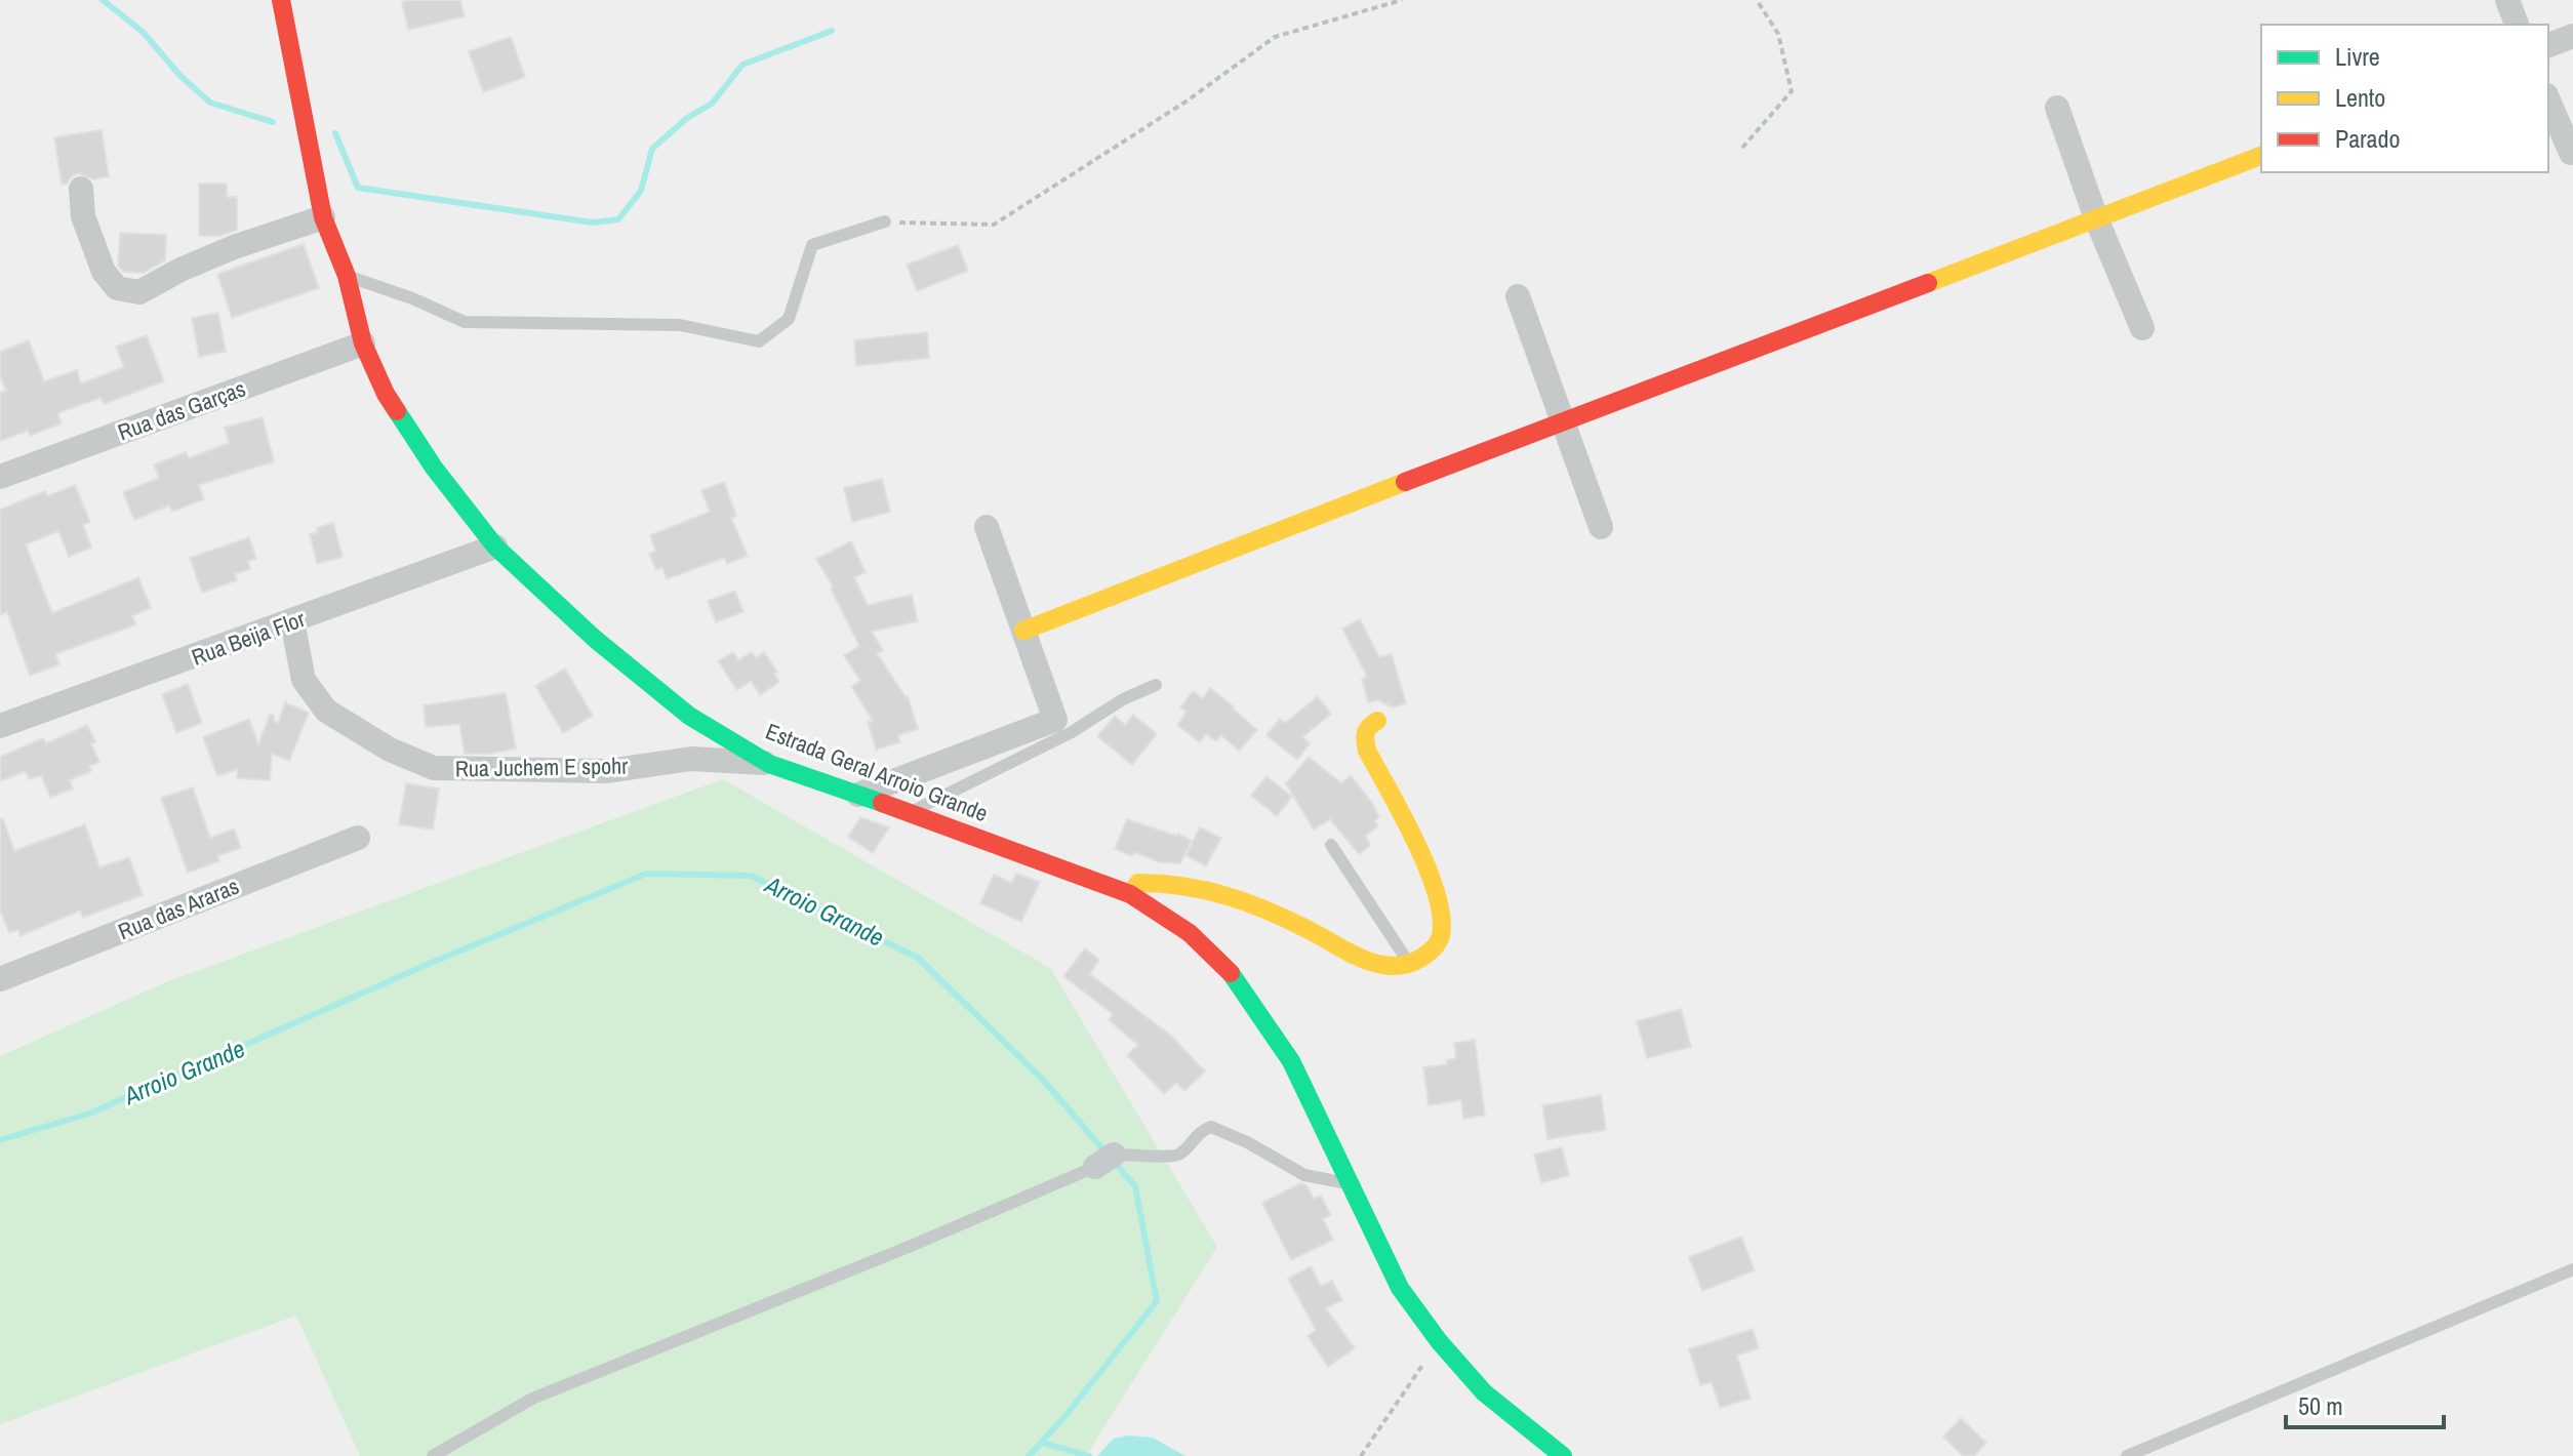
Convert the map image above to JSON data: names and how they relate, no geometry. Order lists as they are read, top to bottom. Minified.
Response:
{"streets":{"main road":["Estrada Geral Arroio Grande"],"street":["Rua das Garças","Rua Beija Flor","Rua Juchem E spohr","Rua das Araras"]},"crossings":[["Rua das Garças","Estrada Geral Arroio Grande"],["Rua Beija Flor","Rua Juchem E spohr"],["Rua Beija Flor","Estrada Geral Arroio Grande"],["Rua Juchem E spohr","Estrada Geral Arroio Grande"]],"water":["Arroio Grande"],"legend":["Livre","Lento","Parado"],"scale_bar":"50 m"}
